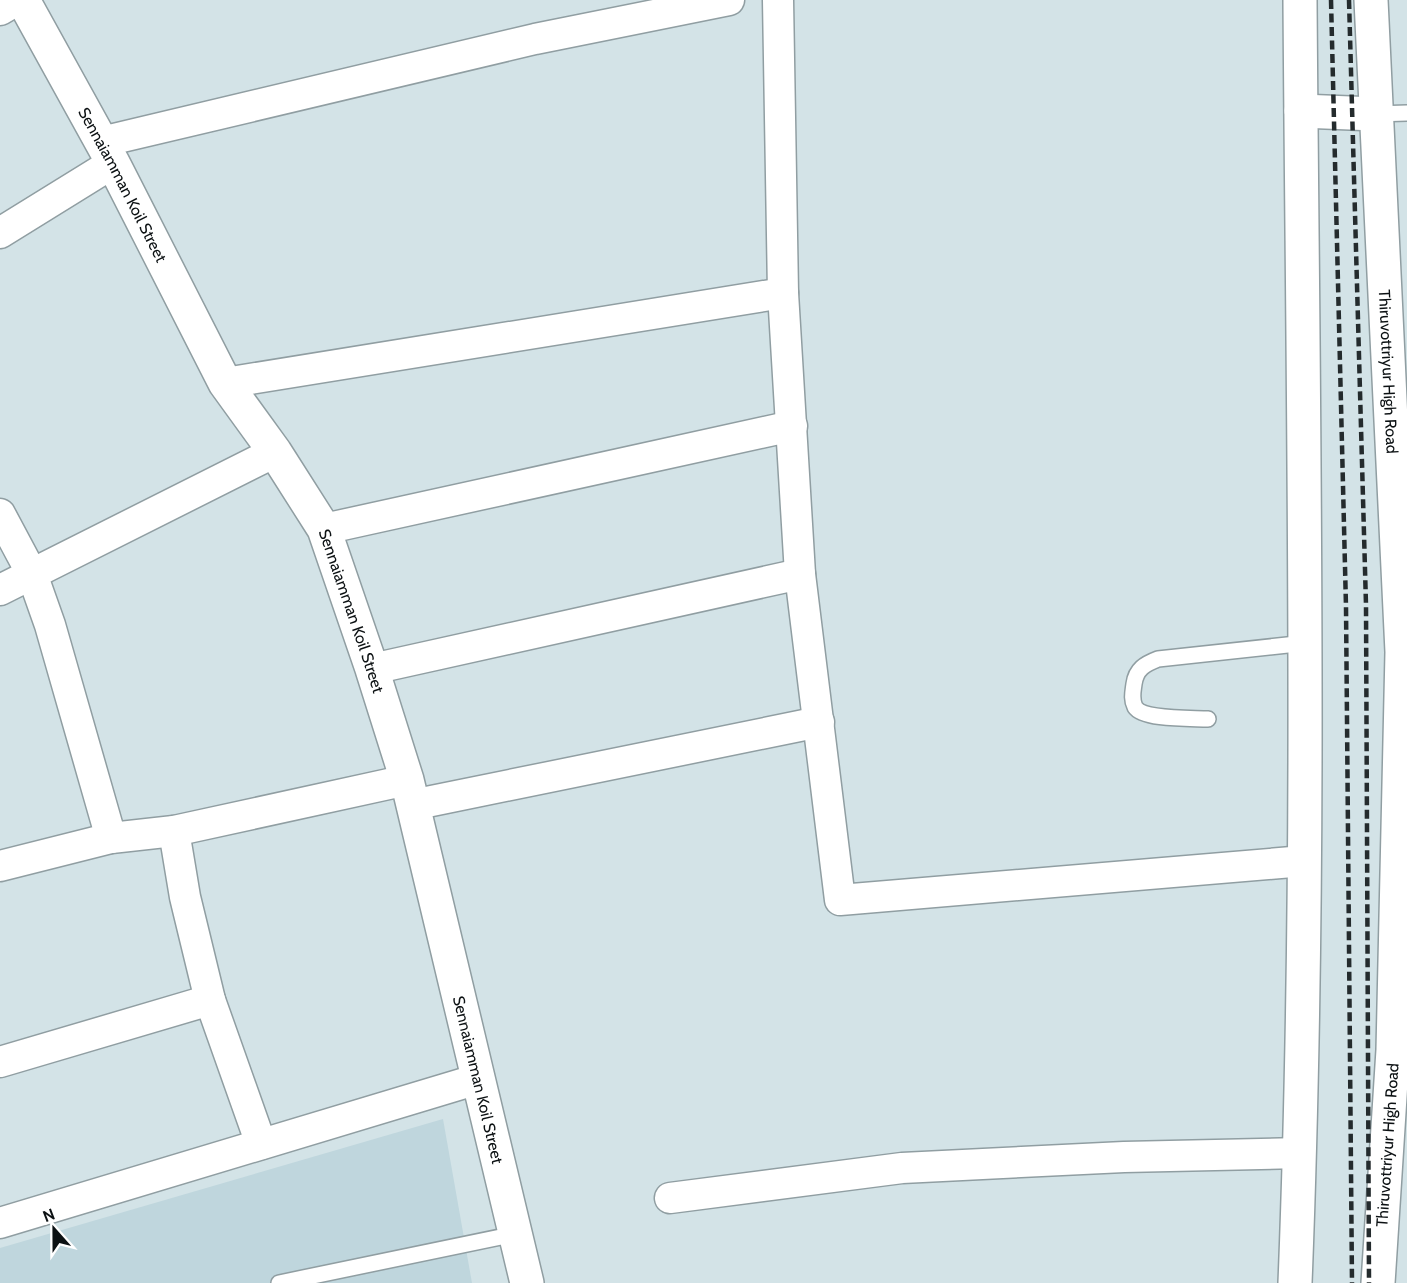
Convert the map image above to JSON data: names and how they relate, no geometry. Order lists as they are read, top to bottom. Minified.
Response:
{"streets":{"main road":["Sennaiamman Koil Street","Thiruvottriyur High Road"]},"north":"top"}
